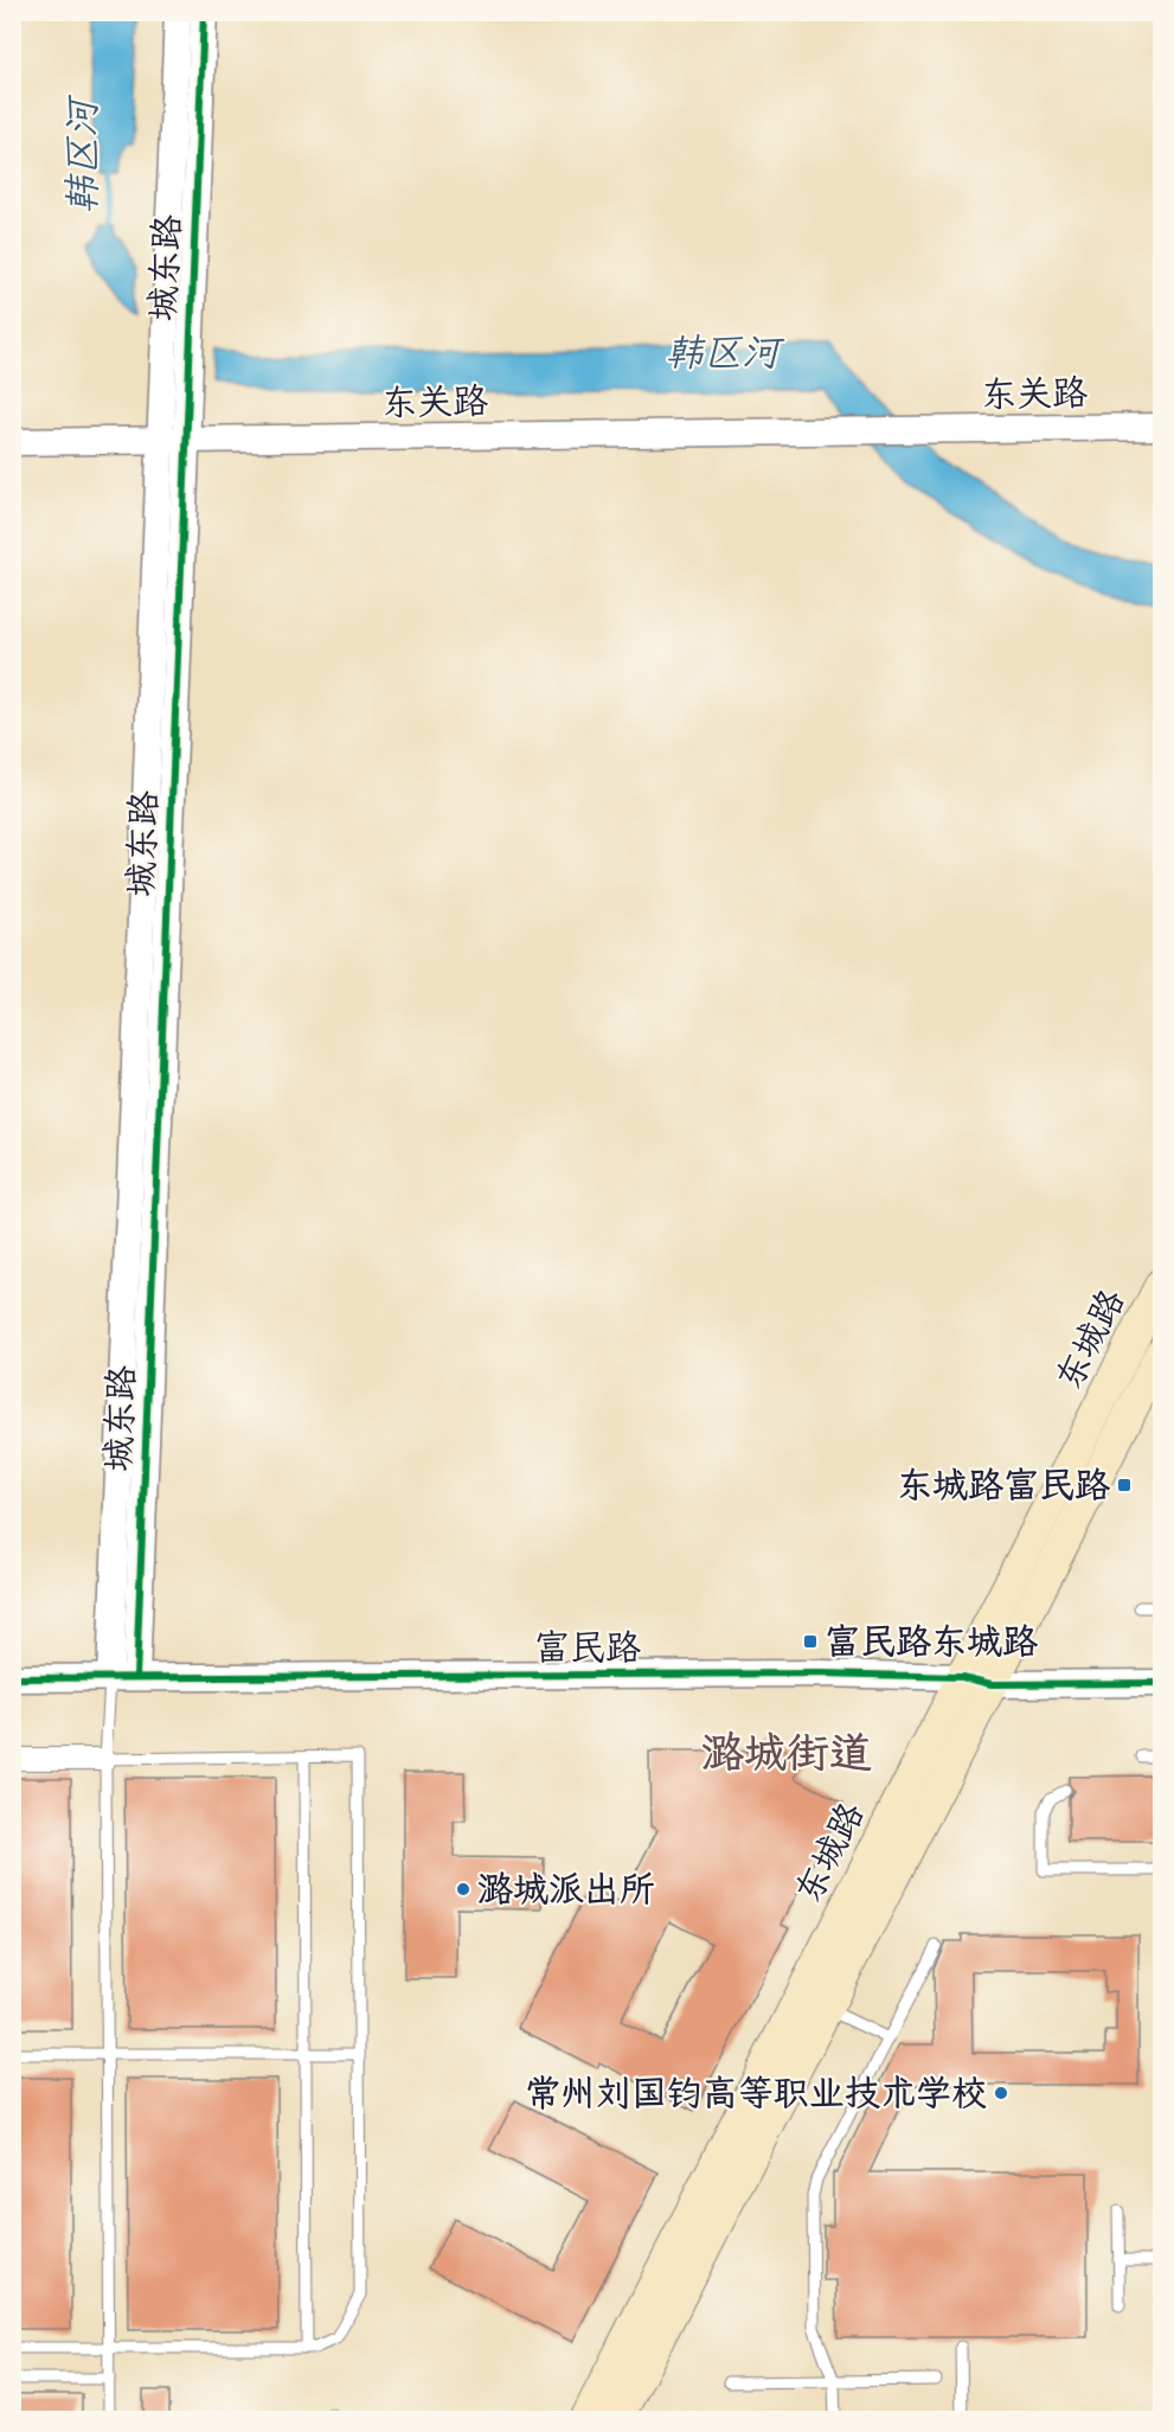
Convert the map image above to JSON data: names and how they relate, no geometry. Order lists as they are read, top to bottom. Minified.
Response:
{"streets":{"main road":["东城路"],"street":["城东路","东关路","富民路"]},"crossings":[["城东路","东关路"],["城东路","富民路"],["东城路","富民路"]],"districts":["潞城街道"],"water":["韩区河"],"places":{"transit":["东城路富民路","富民路东城路"],"other":["潞城派出所","常州刘国钧高等职业技术学校"]}}
